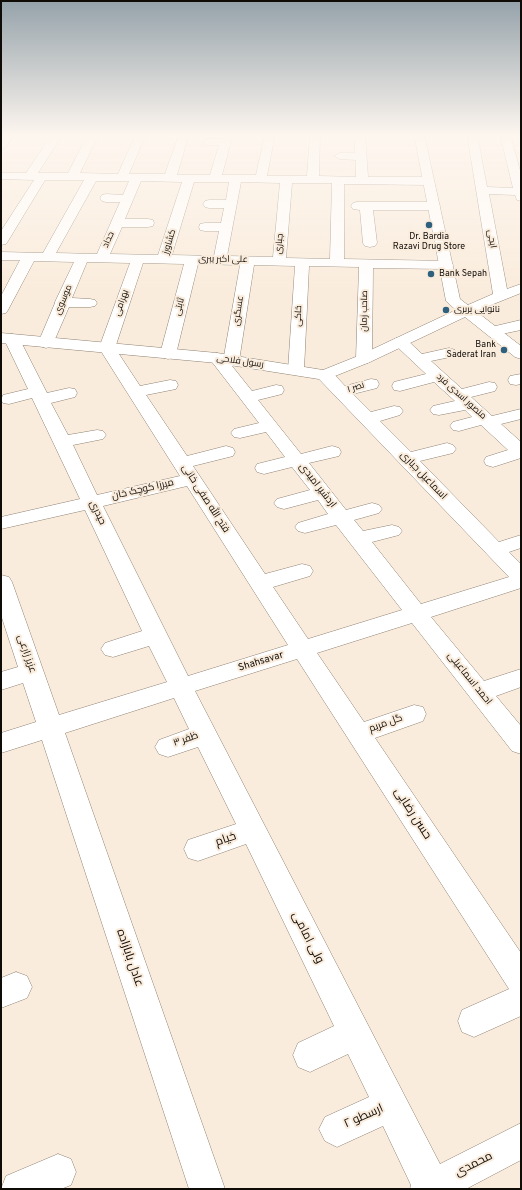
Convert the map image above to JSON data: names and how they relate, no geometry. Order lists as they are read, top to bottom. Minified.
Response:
{"streets":{"street":["ایجی","حداد","کشاورز","جباری","علی اکبر ببری","موسوی","بهرامی","ثابتی","عسگری","صاحب زمان","خاکی","رسول فلاحی","نصر ۱","منصور اسدی فرد","اسماعیل جباری","اردشیر امیدی","میرزا کوچک خان","فتح الله صفی خانی","حیدری","عزیز زارعی","Shahsavar","احمد اسماعیلی","گل مریم","ظفر ۳","حسن رضایی","خیام","ولی امامی","عادل بابازاده","ارسطو ۲","محمدی"]},"crossings":[["ایجی","رسول فلاحی"],["حداد","علی اکبر ببری"],["کشاورز","علی اکبر ببری"],["جباری","علی اکبر ببری"],["علی اکبر ببری","موسوی"],["علی اکبر ببری","بهرامی"],["علی اکبر ببری","ثابتی"],["علی اکبر ببری","عسگری"],["علی اکبر ببری","صاحب زمان"],["علی اکبر ببری","خاکی"],["موسوی","رسول فلاحی"],["بهرامی","رسول فلاحی"],["بهرامی","فتح الله صفی خانی"],["ثابتی","رسول فلاحی"],["عسگری","رسول فلاحی"],["عسگری","اردشیر امیدی"],["صاحب زمان","رسول فلاحی"],["خاکی","رسول فلاحی"],["رسول فلاحی","منصور اسدی فرد"],["رسول فلاحی","اسماعیل جباری"],["رسول فلاحی","اردشیر امیدی"],["رسول فلاحی","فتح الله صفی خانی"],["رسول فلاحی","حیدری"],["نصر ۱","اسماعیل جباری"],["اردشیر امیدی","Shahsavar"],["اردشیر امیدی","احمد اسماعیلی"],["میرزا کوچک خان","فتح الله صفی خانی"],["میرزا کوچک خان","حیدری"],["فتح الله صفی خانی","Shahsavar"],["فتح الله صفی خانی","حسن رضایی"],["حیدری","Shahsavar"],["حیدری","ولی امامی"],["عزیز زارعی","Shahsavar"],["عزیز زارعی","عادل بابازاده"],["Shahsavar","احمد اسماعیلی"],["Shahsavar","حسن رضایی"],["Shahsavar","ولی امامی"],["Shahsavar","عادل بابازاده"],["گل مریم","حسن رضایی"],["ظفر ۳","ولی امامی"],["خیام","ولی امامی"],["ولی امامی","ارسطو ۲"],["ولی امامی","محمدی"]],"places":["Dr. Bardia Razavi Drug Store","Bank Sepah","نانوایی بربری","Bank Saderat Iran"]}
